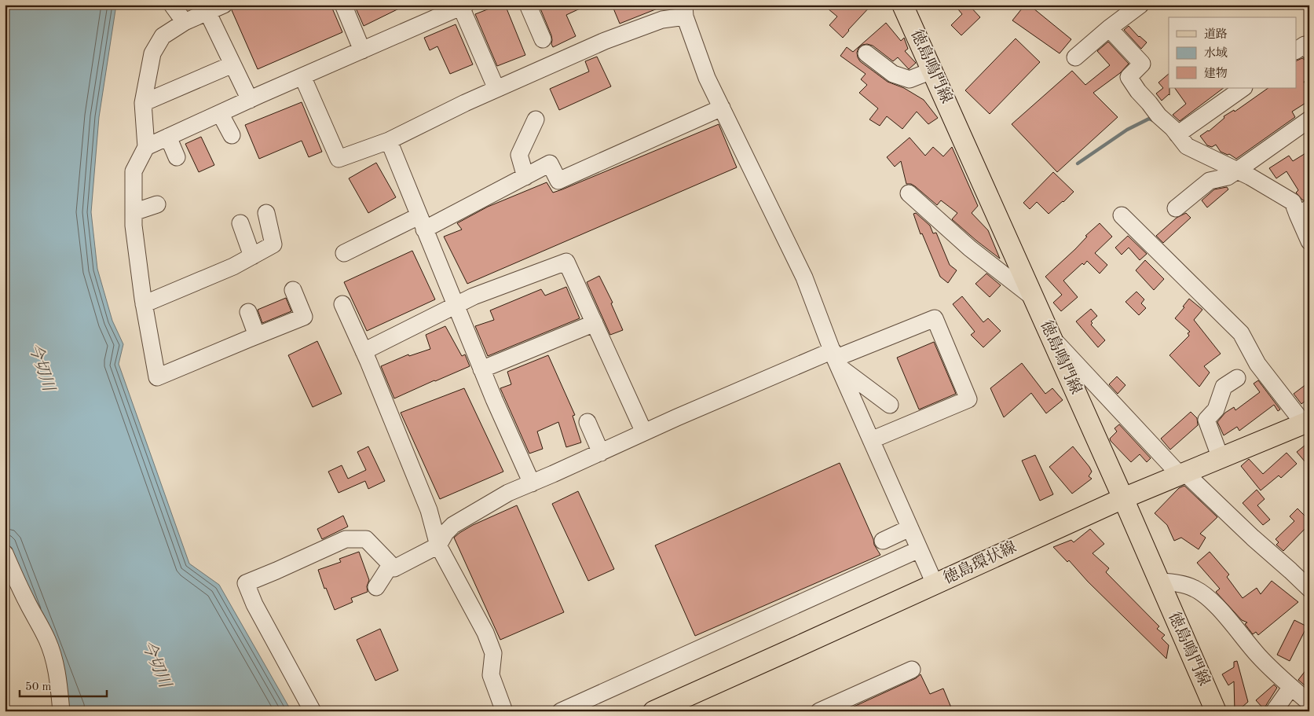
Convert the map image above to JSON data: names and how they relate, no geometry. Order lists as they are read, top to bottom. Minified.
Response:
{"streets":{"main road":["徳島鳴門線","徳島環状線"]},"crossings":[["徳島鳴門線","徳島環状線"]],"water":["今切川"],"legend":["道路","水域","建物"],"scale_bar":"50 m"}
